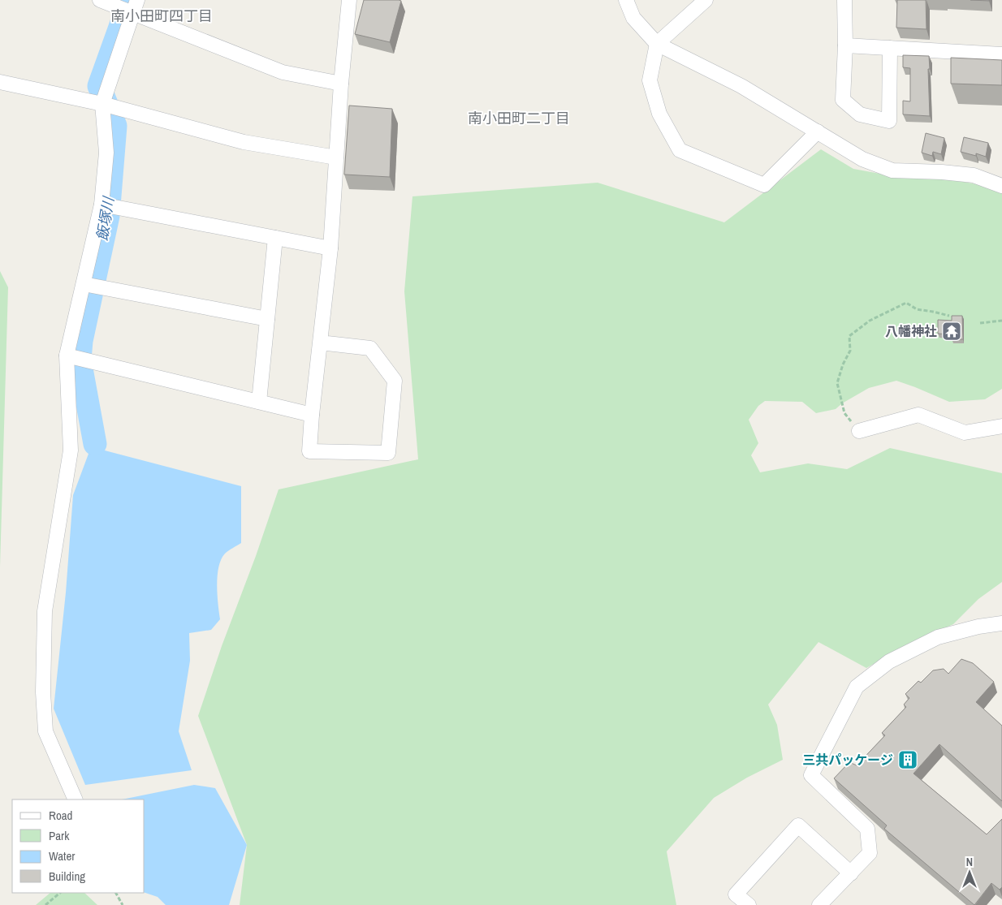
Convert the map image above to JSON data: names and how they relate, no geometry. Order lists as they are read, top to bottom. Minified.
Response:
{"districts":["南小田町四丁目","南小田町二丁目"],"water":["飯塚川"],"places":{"temple":["八幡神社"],"building":["三共パッケージ"]},"legend":["Road","Park","Water","Building"],"north":"top"}
